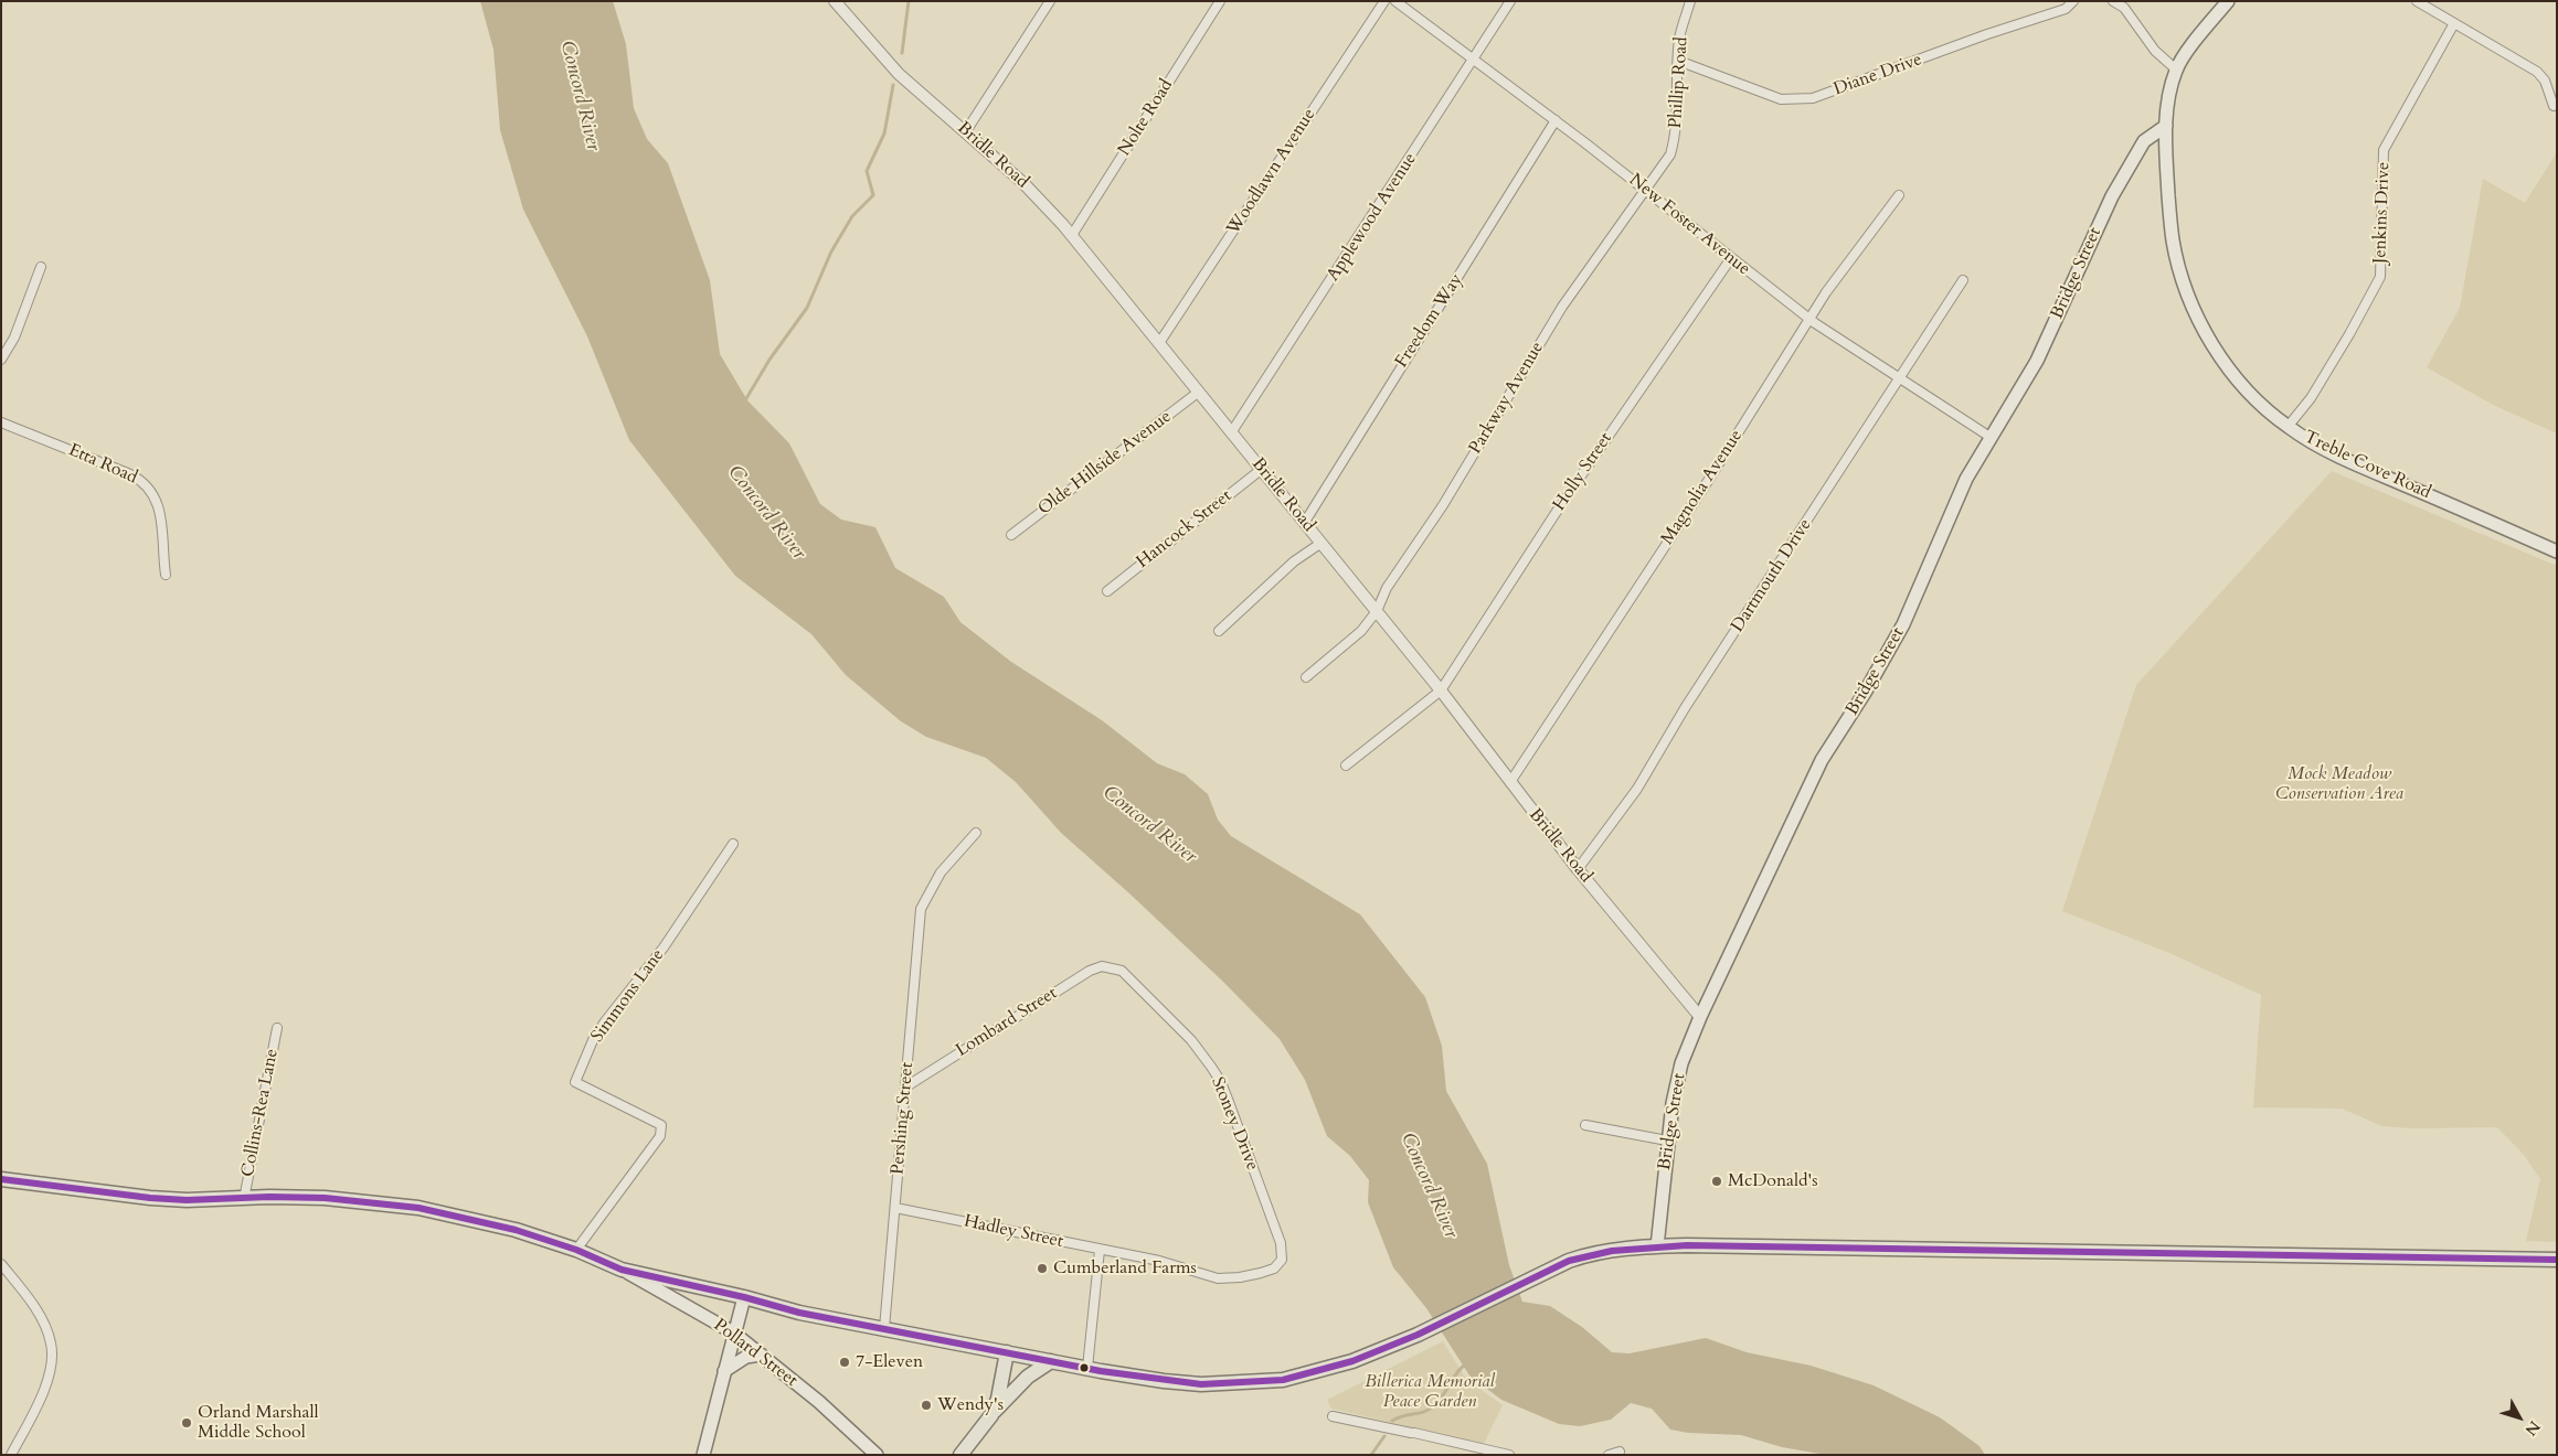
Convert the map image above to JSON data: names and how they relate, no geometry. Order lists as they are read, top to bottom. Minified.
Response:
{"streets":{"main road":["Bridge Street","Treble Cove Road","Pollard Street"],"street":["Diane Drive","Phillip Road","Nolte Road","Bridle Road","Woodlawn Avenue","Jenkins Drive","Applewood Avenue","New Foster Avenue","Freedom Way","Parkway Avenue","Olde Hillside Avenue","Etta Road","Holly Street","Magnolia Avenue","Hancock Street","Dartmouth Drive","Simmons Lane","Lombard Street","Collins-Rea Lane","Pershing Street","Stoney Drive","Hadley Street"]},"crossings":[["Diane Drive","Phillip Road"],["Phillip Road","New Foster Avenue"],["Phillip Road","Parkway Avenue"],["Nolte Road","Bridle Road"],["Bridle Road","Woodlawn Avenue"],["Bridle Road","Applewood Avenue"],["Bridle Road","Bridge Street"],["Bridle Road","Freedom Way"],["Bridle Road","Parkway Avenue"],["Bridle Road","Olde Hillside Avenue"],["Bridle Road","Holly Street"],["Bridle Road","Magnolia Avenue"],["Bridle Road","Hancock Street"],["Bridle Road","Dartmouth Drive"],["Jenkins Drive","Treble Cove Road"],["Applewood Avenue","New Foster Avenue"],["New Foster Avenue","Bridge Street"],["New Foster Avenue","Freedom Way"],["New Foster Avenue","Parkway Avenue"],["New Foster Avenue","Holly Street"],["New Foster Avenue","Magnolia Avenue"],["New Foster Avenue","Dartmouth Drive"],["Bridge Street","Treble Cove Road"],["Lombard Street","Pershing Street"],["Lombard Street","Stoney Drive"],["Pershing Street","Hadley Street"],["Stoney Drive","Hadley Street"]],"water":["Concord River"],"parks":["Mock Meadow Conservation Area","Billerica Memorial Peace Garden"],"places":["McDonald's","Cumberland Farms","7-Eleven","Wendy's","Orland Marshall Middle School"],"north":"bottom right"}
